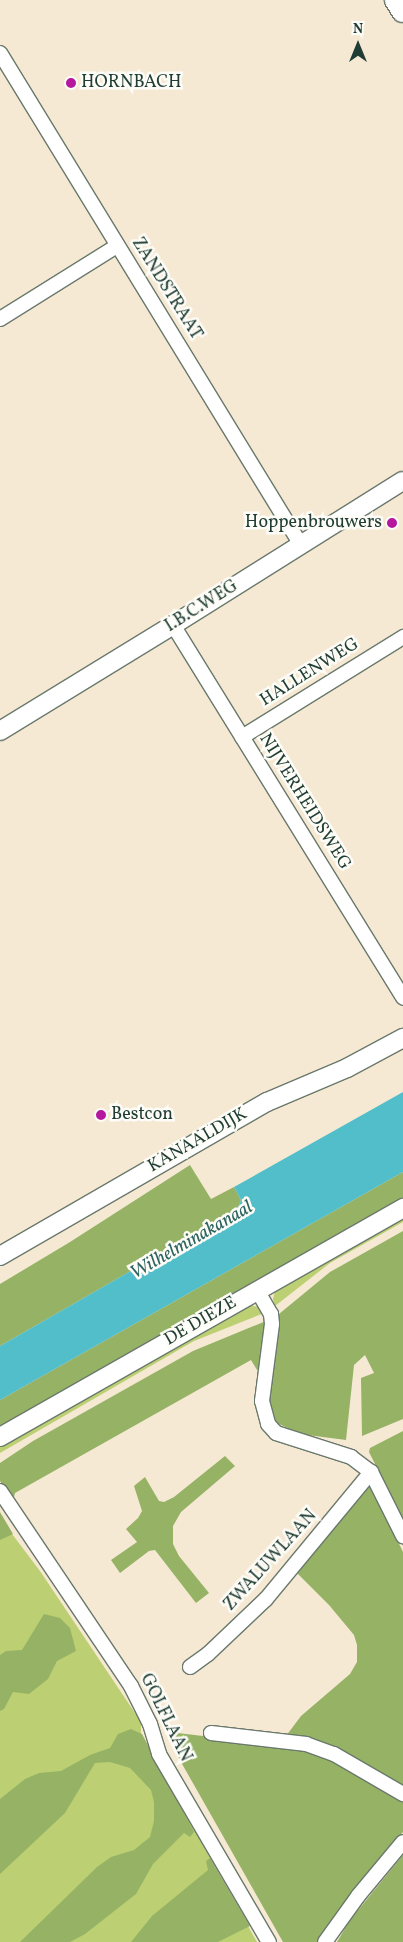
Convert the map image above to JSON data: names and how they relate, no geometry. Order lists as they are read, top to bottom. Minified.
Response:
{"streets":{"street":["ZANDSTRAAT","I.B.C.WEG","HALLENWEG","NIJVERHEIDSWEG","KANAALDIJK","DE DIEZE","ZWALUWLAAN","GOLFLAAN"]},"crossings":[["ZANDSTRAAT","I.B.C.WEG"],["I.B.C.WEG","NIJVERHEIDSWEG"],["HALLENWEG","NIJVERHEIDSWEG"]],"water":["Wilhelminakanaal"],"places":["HORNBACH","Hoppenbrouwers","Bestcon"],"north":"top"}
